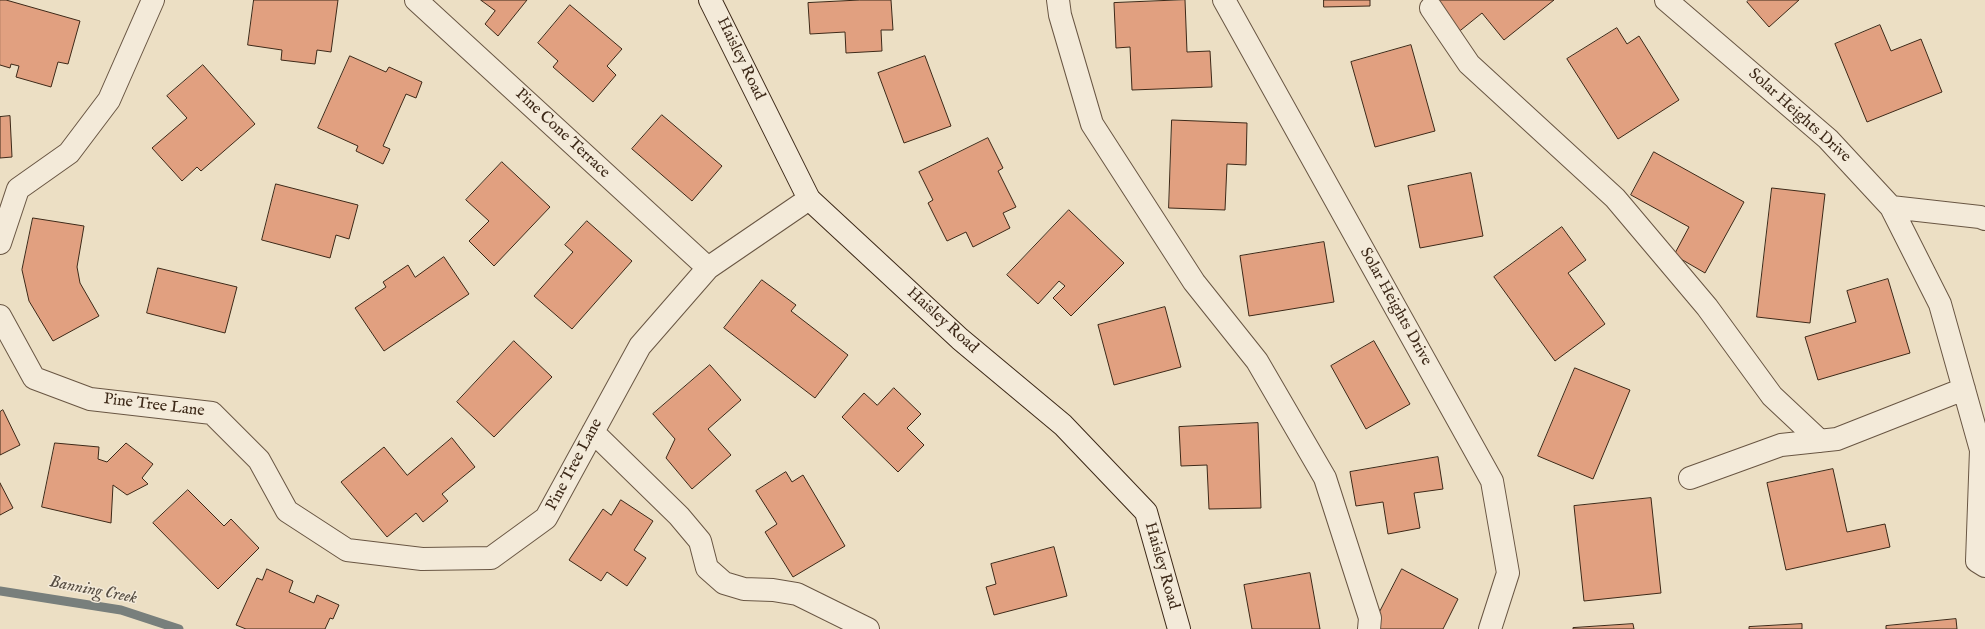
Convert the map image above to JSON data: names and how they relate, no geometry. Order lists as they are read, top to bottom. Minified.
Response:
{"streets":{"street":["Haisley Road","Solar Heights Drive","Pine Cone Terrace","Pine Tree Lane"]},"crossings":[["Haisley Road","Pine Tree Lane"],["Pine Cone Terrace","Pine Tree Lane"]],"water":["Banning Creek"]}
